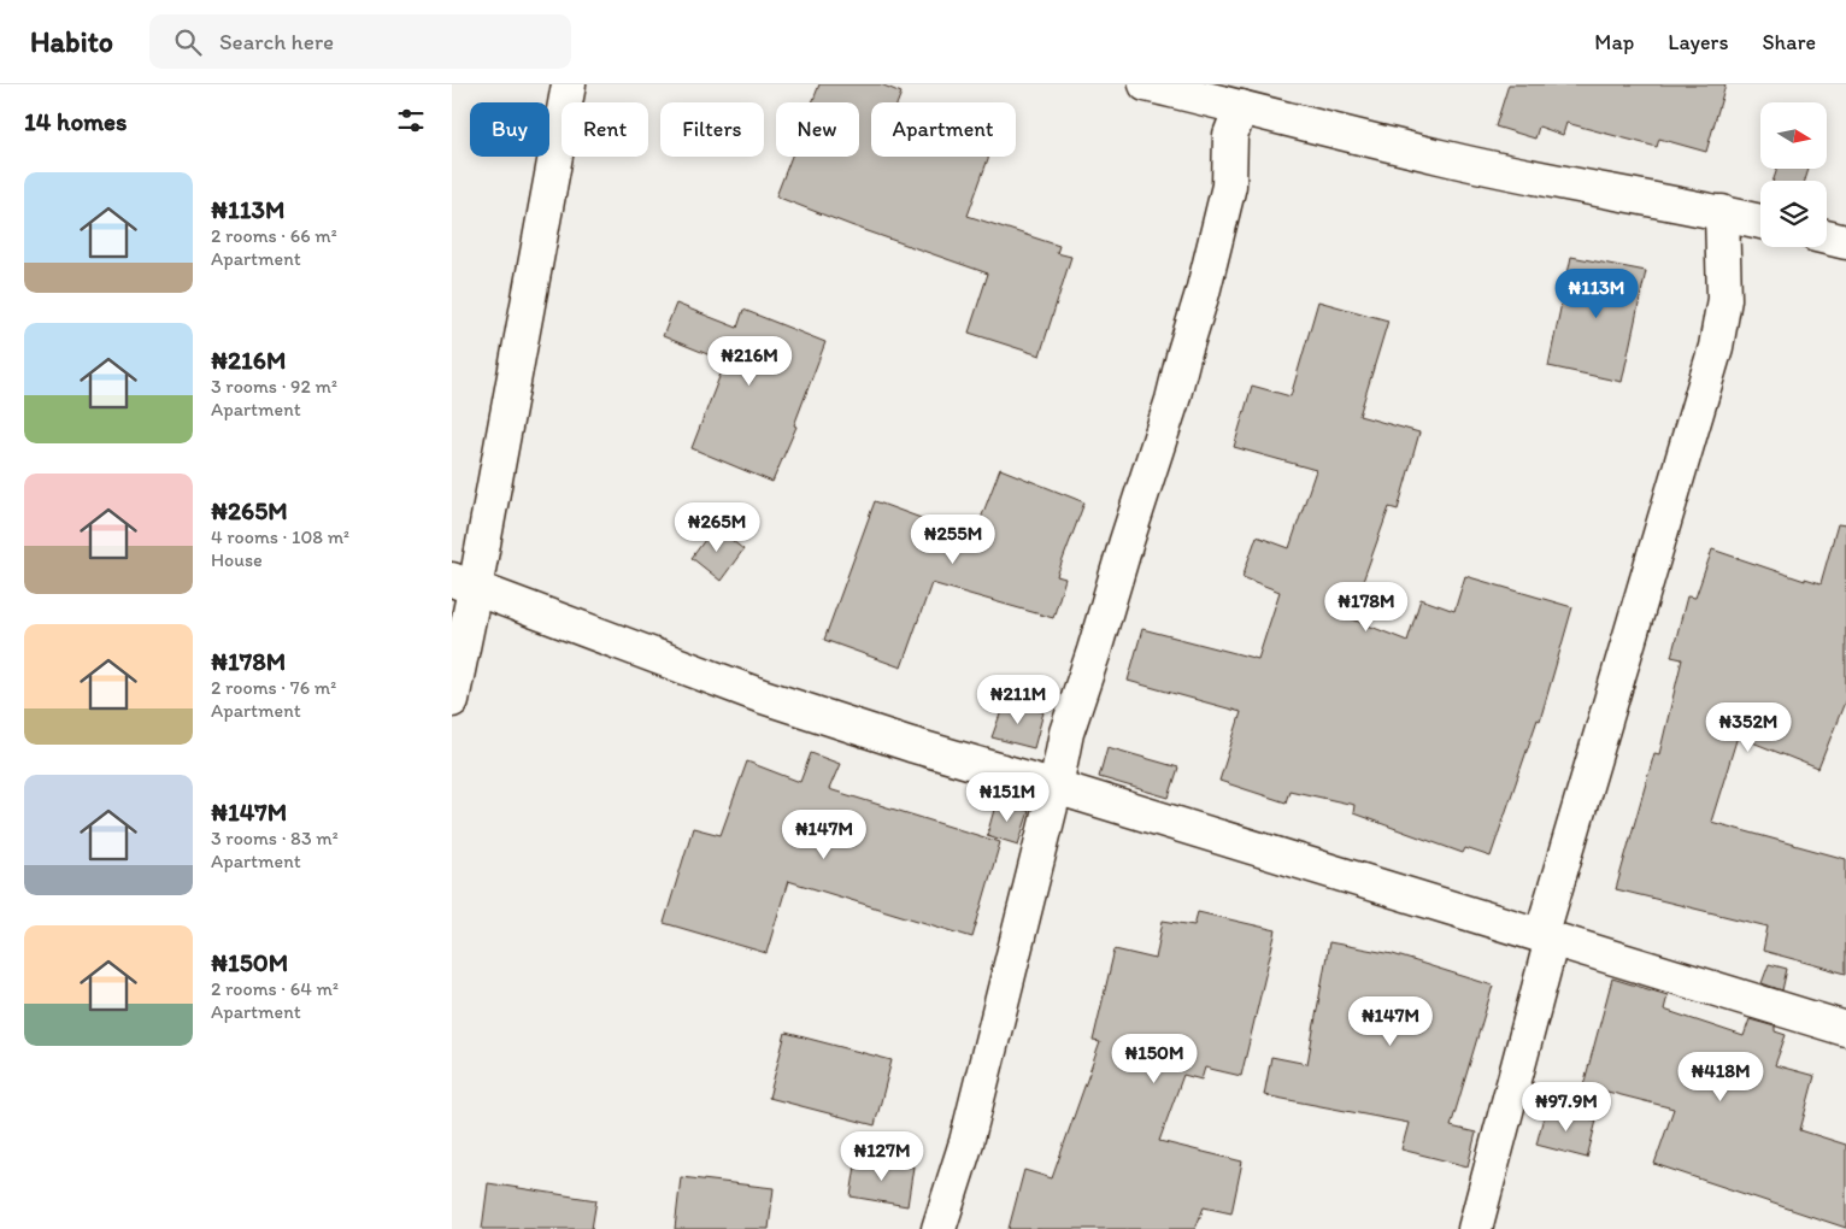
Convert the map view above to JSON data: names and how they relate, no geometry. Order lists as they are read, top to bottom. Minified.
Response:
{"north":"right","page":{"header":"Habito","search":"Search here","nav":["Map","Layers","Share"],"heading":"14 homes","chip":["Buy","Rent","Filters","New","Apartment"],"list":[{"name":"₦113M","note":"2 rooms · 66 m² · Apartment"},{"name":"₦216M","note":"3 rooms · 92 m² · Apartment"},{"name":"₦265M","note":"4 rooms · 108 m² · House"},{"name":"₦178M","note":"2 rooms · 76 m² · Apartment"},{"name":"₦147M","note":"3 rooms · 83 m² · Apartment"},{"name":"₦150M","note":"2 rooms · 64 m² · Apartment"}],"price":["₦113M","₦216M","₦265M","₦255M","₦178M","₦211M","₦352M","₦151M","₦147M","₦147M","₦150M","₦418M","₦97.9M","₦127M"]}}
